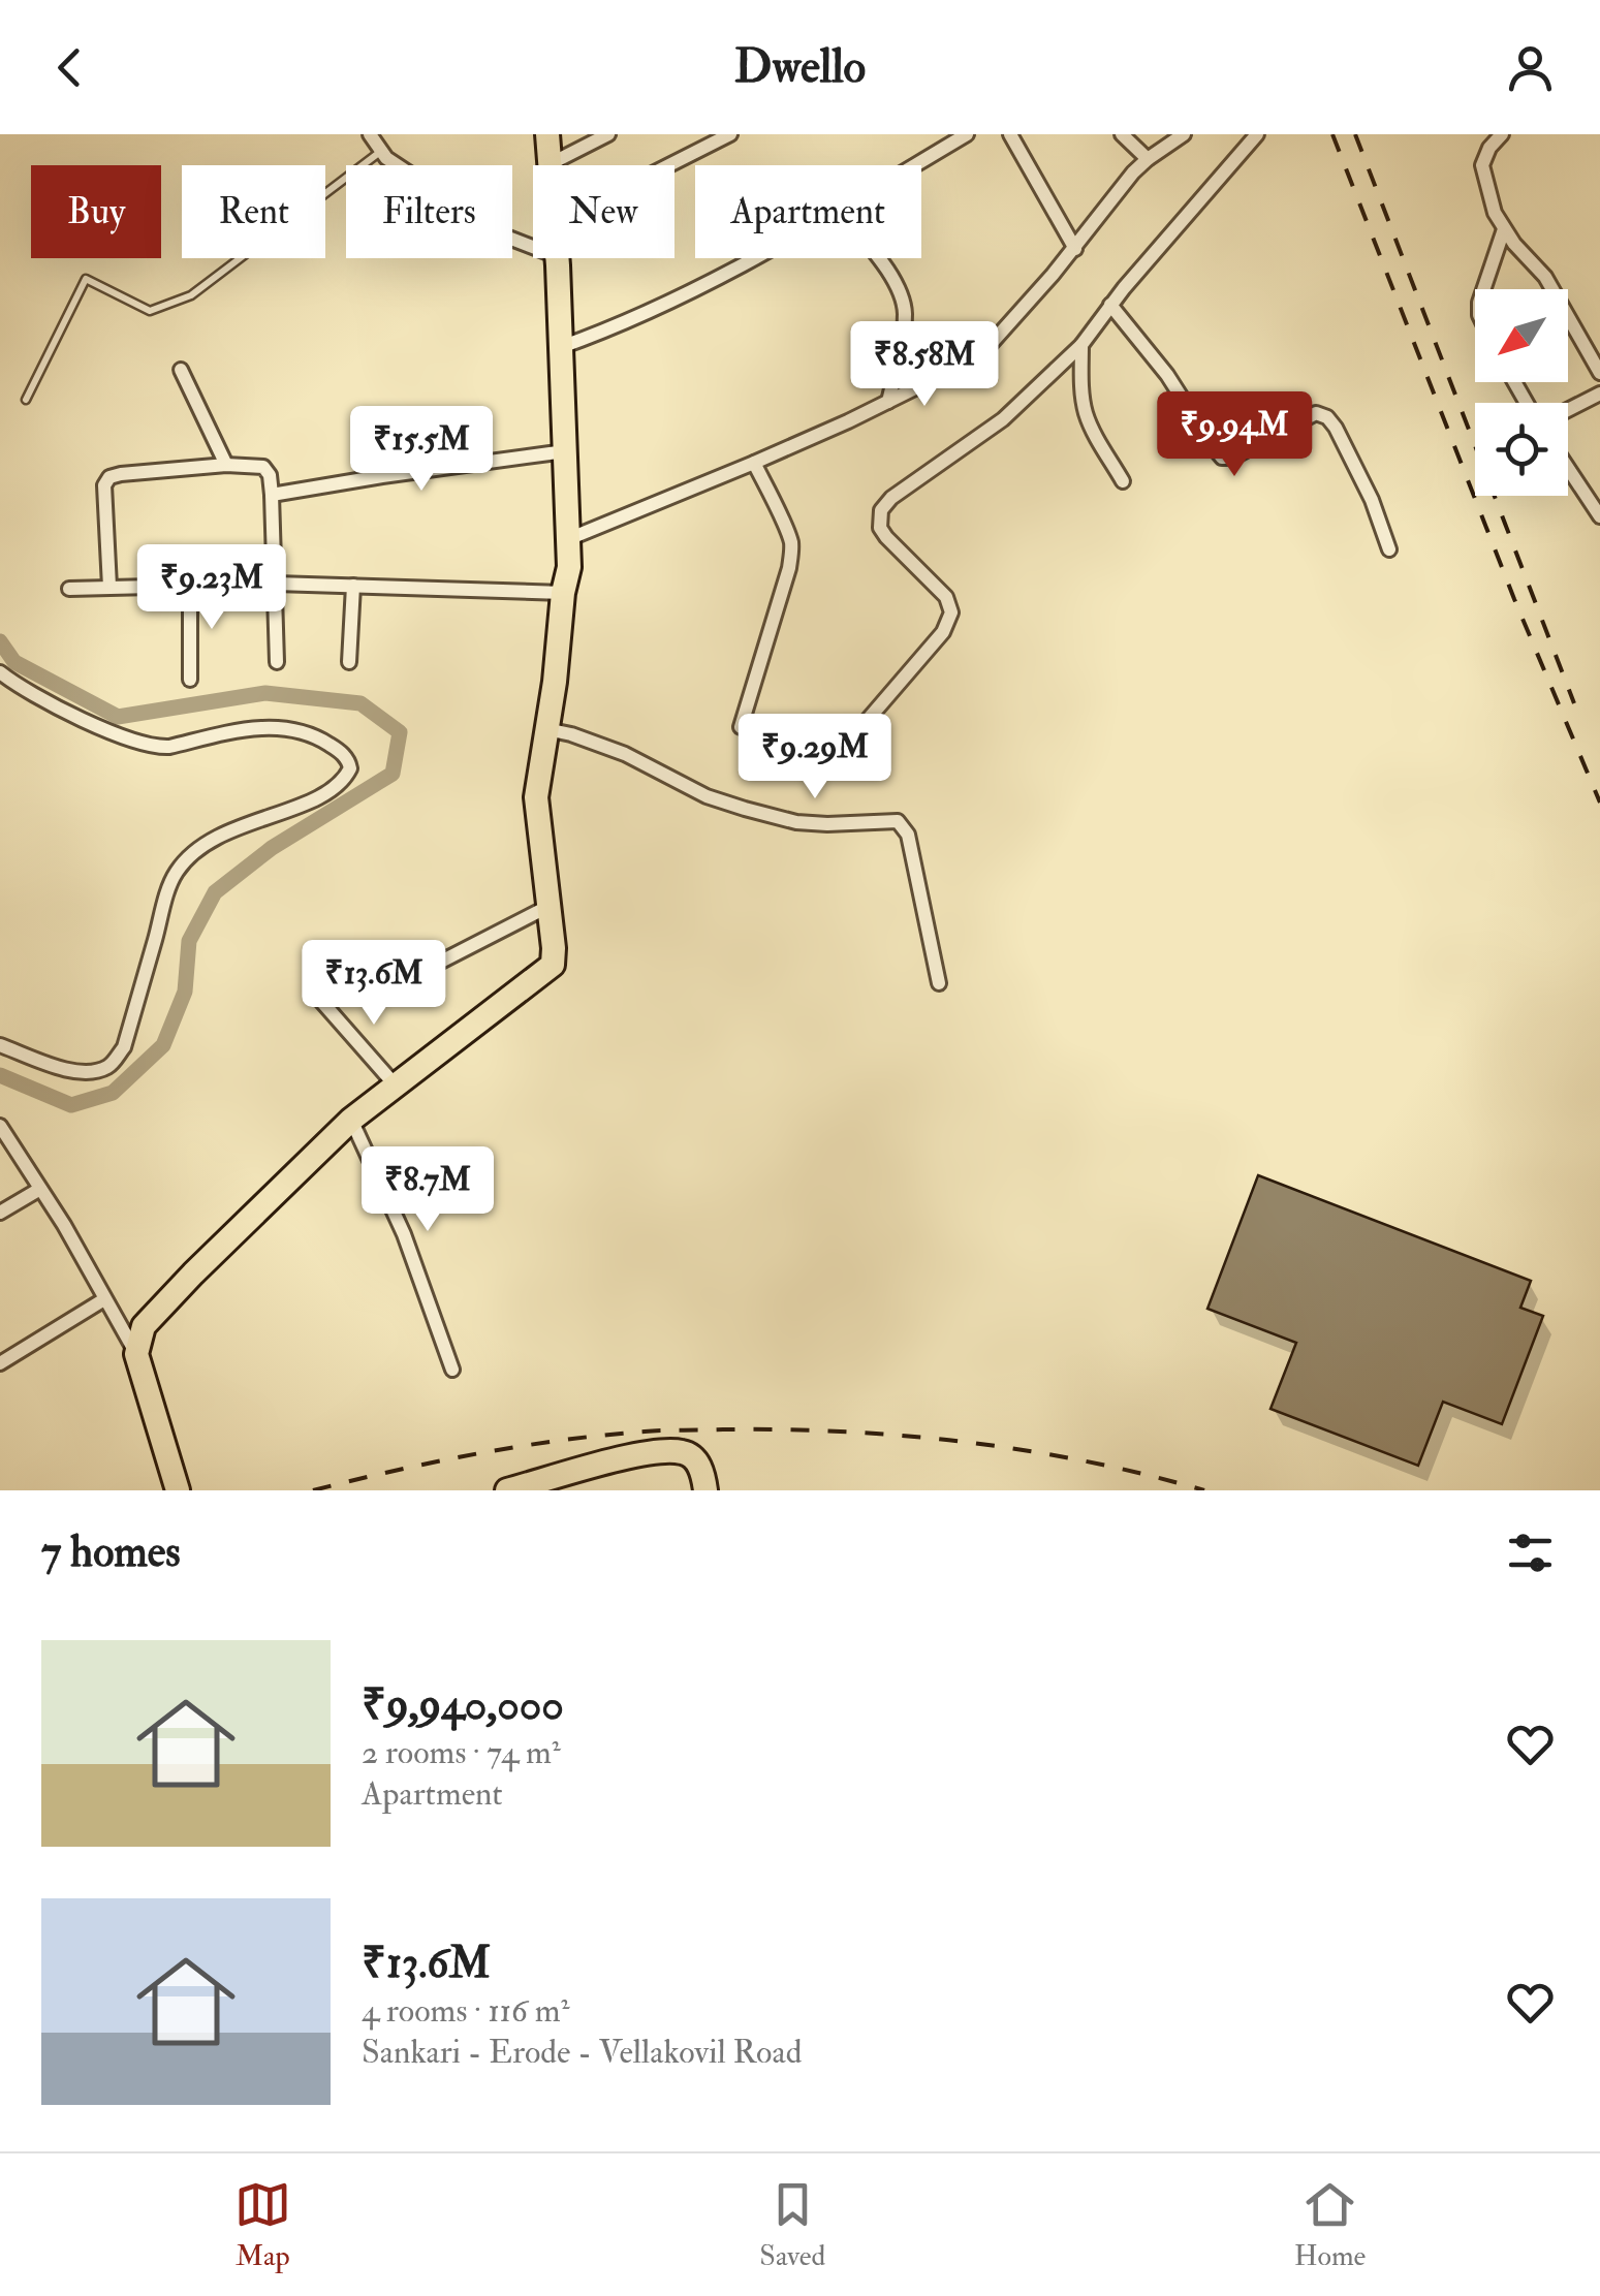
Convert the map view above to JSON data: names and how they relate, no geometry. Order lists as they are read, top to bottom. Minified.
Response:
{"north":"bottom left","page":{"header":"Dwello","chip":["Buy","Rent","Filters","New","Apartment"],"price":["₹8.58M","₹9.94M","₹15.5M","₹9.23M","₹9.29M","₹13.6M","₹8.7M"],"heading":"7 homes","list":[{"name":"₹9,940,000","note":"2 rooms · 74 m² · Apartment"},{"name":"₹13.6M","note":"4 rooms · 116 m² · Sankari - Erode - Vellakovil Road"}],"tabs":["Map","Saved","Home"]}}
